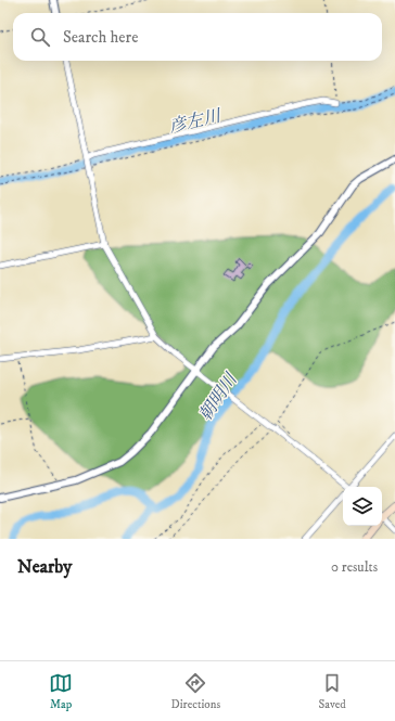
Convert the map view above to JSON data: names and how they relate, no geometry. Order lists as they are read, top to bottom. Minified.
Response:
{"water":["彦左川","朝明川"],"page":{"search":"Search here","heading":["Nearby","0 results"],"nav":["Map","Directions","Saved"]}}
